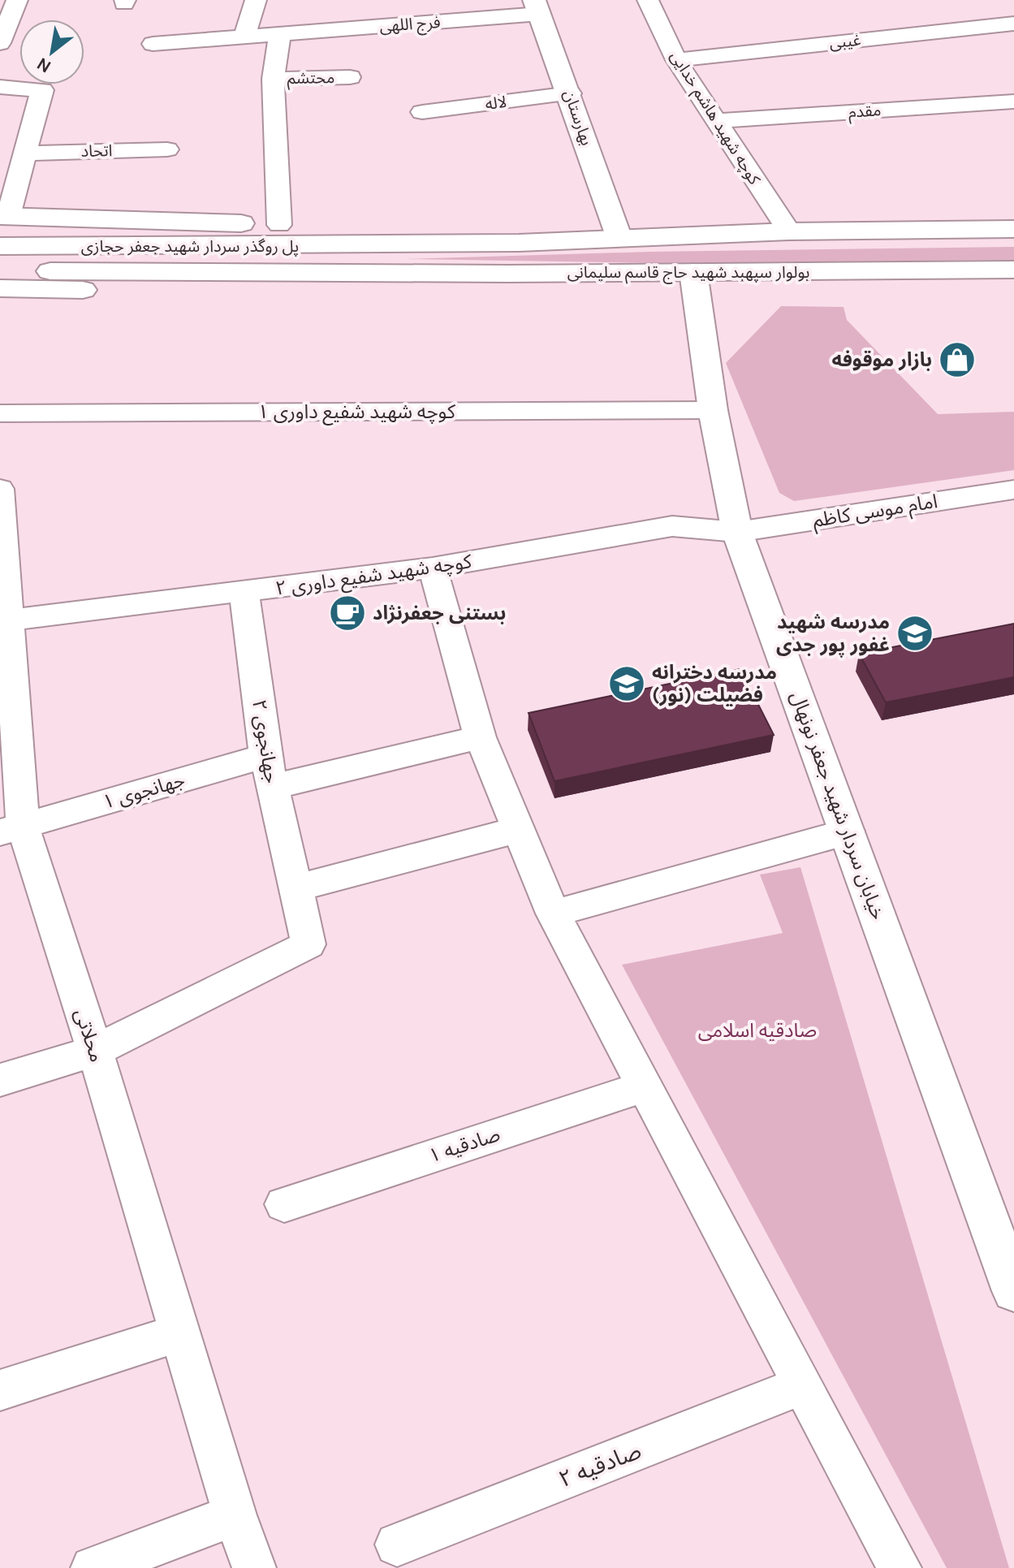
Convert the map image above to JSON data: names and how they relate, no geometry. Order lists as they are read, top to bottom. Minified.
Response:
{"streets":{"main road":["بهارستان","پل روگذر سردار شهید جعفر حجازی","بولوار سپهبد شهید حاج قاسم سلیمانی","خیابان سردار شهید جعفر نونهال"],"street":["فرج اللهی","غیبی","محتشم","لاله","مقدم","کوچه شهید هاشم خدایی","اتحاد","کوچه شهید شفیع داوری ۱","امام موسی کاظم","کوچه شهید شفیع داوری ۲","جهانجوی ۲","جهانجوی ۱","محلاتی","صادقیه ۱","صادقیه ۲"]},"crossings":[["فرج اللهی","بهارستان"],["غیبی","کوچه شهید هاشم خدایی"],["لاله","بهارستان"],["مقدم","کوچه شهید هاشم خدایی"],["بهارستان","بولوار سپهبد شهید حاج قاسم سلیمانی"],["کوچه شهید هاشم خدایی","بولوار سپهبد شهید حاج قاسم سلیمانی"],["پل روگذر سردار شهید جعفر حجازی","بولوار سپهبد شهید حاج قاسم سلیمانی"],["بولوار سپهبد شهید حاج قاسم سلیمانی","خیابان سردار شهید جعفر نونهال"],["کوچه شهید شفیع داوری ۱","خیابان سردار شهید جعفر نونهال"],["امام موسی کاظم","کوچه شهید شفیع داوری ۲"],["امام موسی کاظم","خیابان سردار شهید جعفر نونهال"],["کوچه شهید شفیع داوری ۲","جهانجوی ۲"],["کوچه شهید شفیع داوری ۲","خیابان سردار شهید جعفر نونهال"],["کوچه شهید شفیع داوری ۲","محلاتی"],["جهانجوی ۲","جهانجوی ۱"],["جهانجوی ۲","محلاتی"],["جهانجوی ۱","محلاتی"]],"parks":["صادقیه اسلامی"],"places":{"shop":["بازار موقوفه"],"cafe":["بستنی جعفرنژاد"],"school or university":["مدرسه شهید غفور پور جدی","مدرسه دخترانه فضیلت (نور)"]},"north":"bottom left"}
